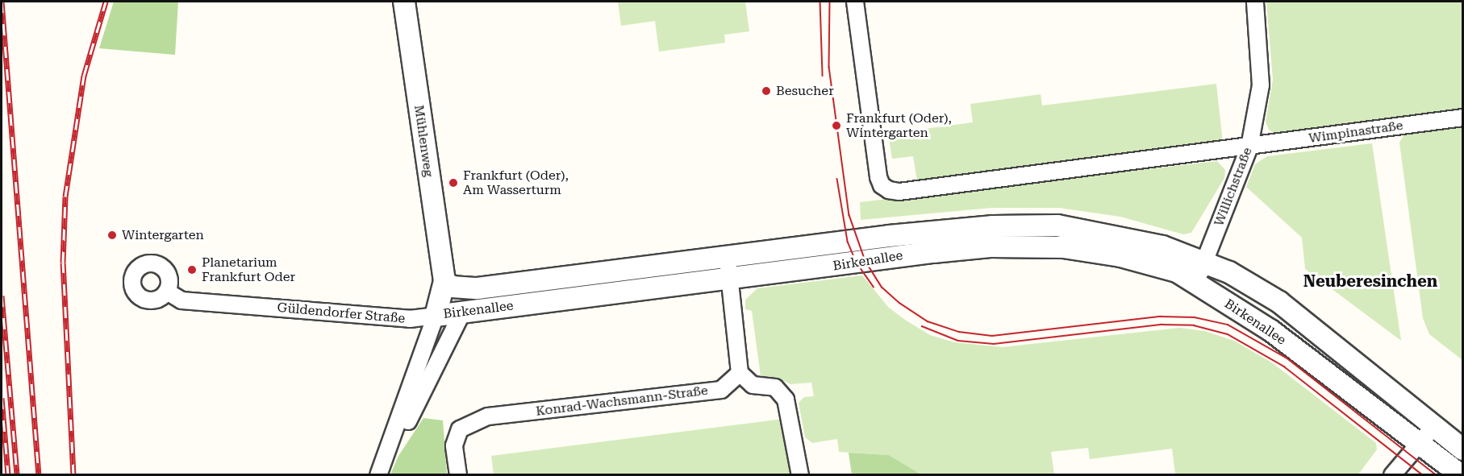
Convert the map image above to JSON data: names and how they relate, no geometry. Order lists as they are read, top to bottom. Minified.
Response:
{"streets":{"street":["Wimpinastraße","Mühlenweg","Willichstraße","Birkenallee","Güldendorfer Straße","Konrad-Wachsmann-Straße"]},"crossings":[["Wimpinastraße","Willichstraße"],["Mühlenweg","Birkenallee"],["Willichstraße","Birkenallee"],["Birkenallee","Güldendorfer Straße"]],"districts":["Neuberesinchen"],"places":["Besucher","Frankfurt (Oder), Wintergarten","Frankfurt (Oder), Am Wasserturm","Wintergarten","Planetarium Frankfurt Oder"]}
